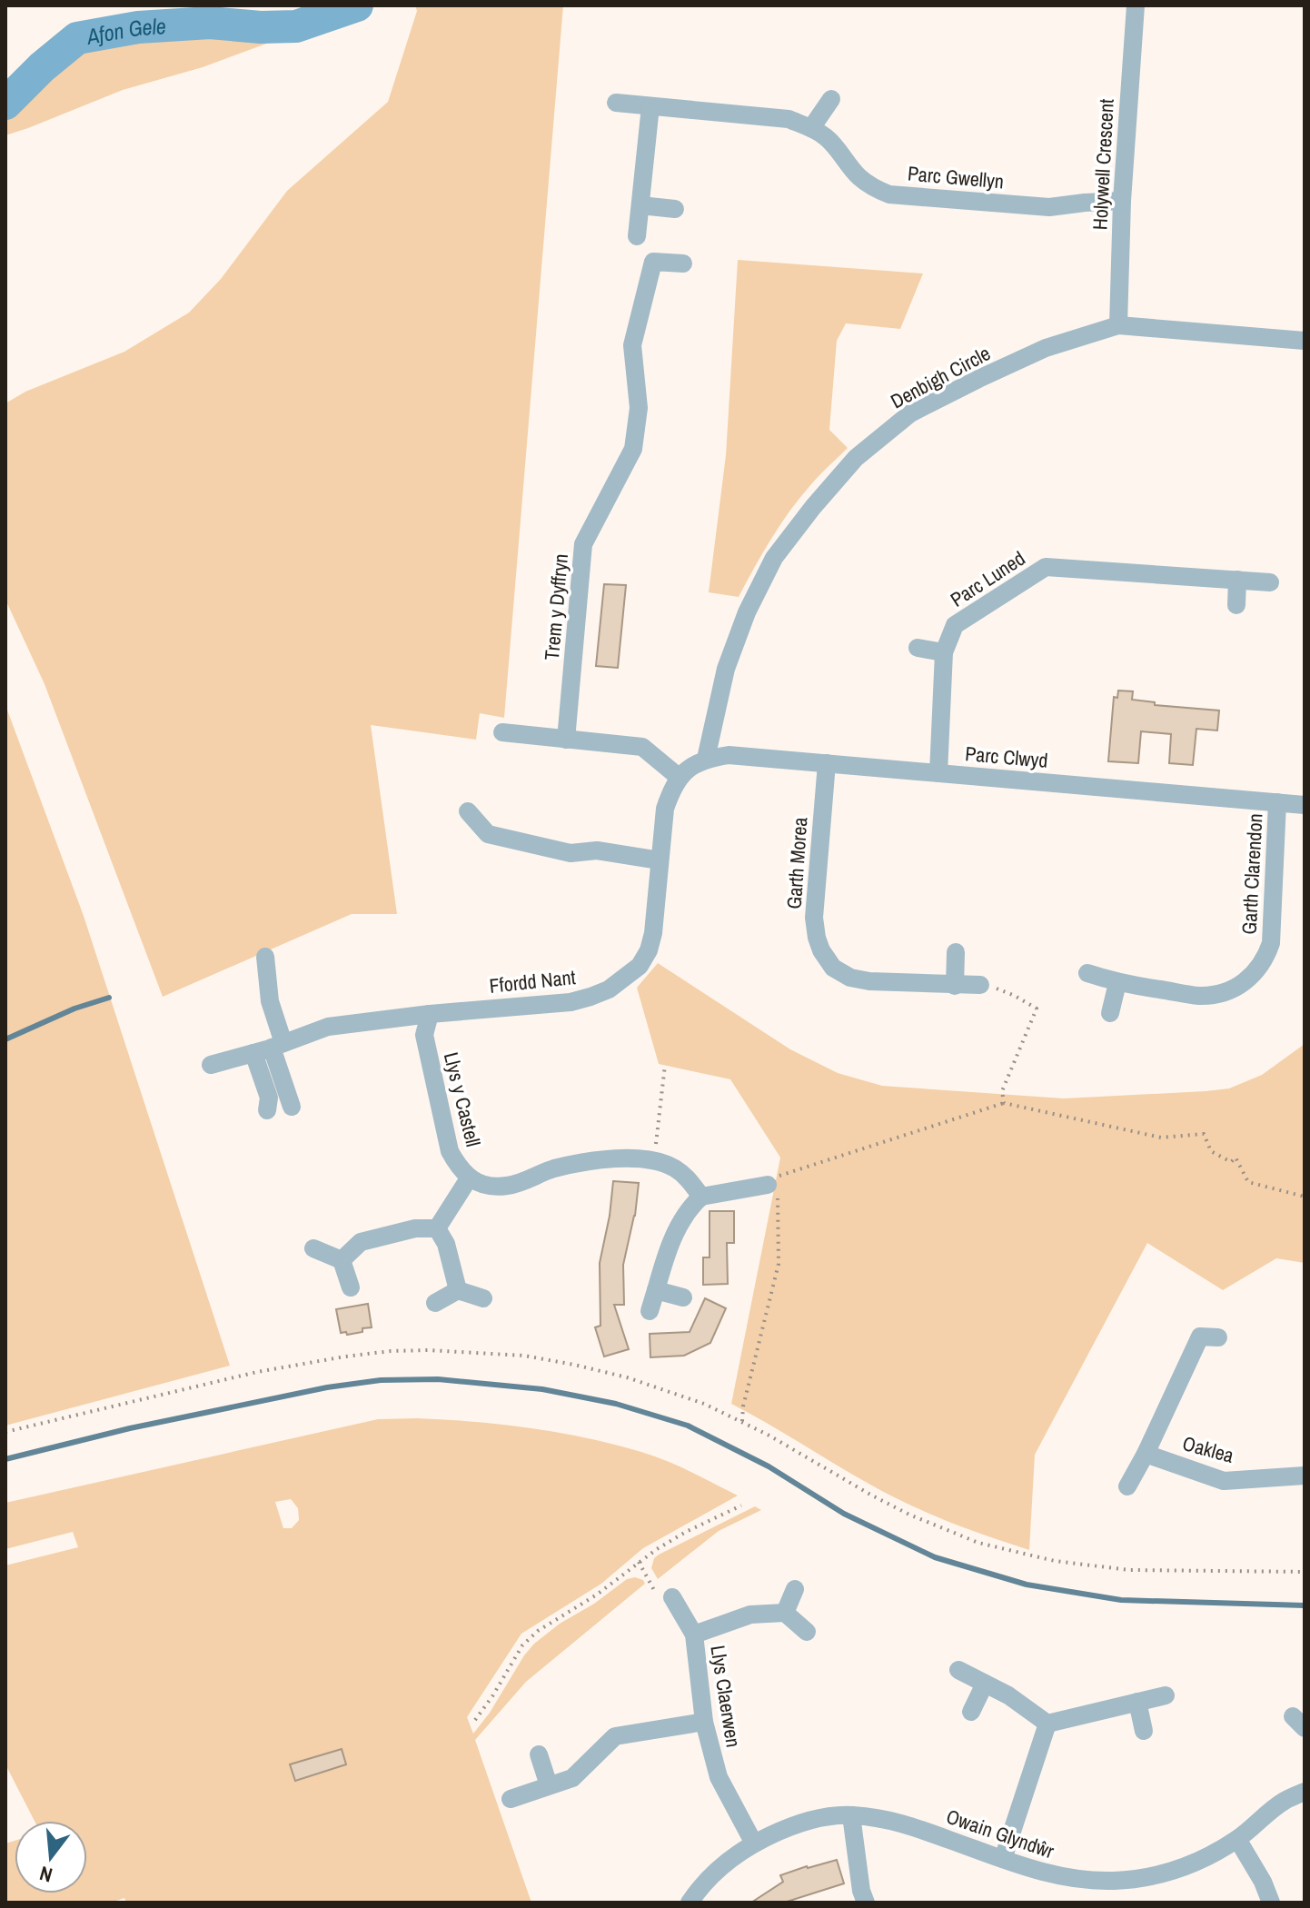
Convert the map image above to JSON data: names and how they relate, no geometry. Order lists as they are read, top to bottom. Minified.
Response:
{"streets":{"street":["Holywell Crescent","Parc Gwellyn","Denbigh Circle","Parc Luned","Trem y Dyffryn","Parc Clwyd","Garth Morea","Garth Clarendon","Ffordd Nant","Llys y Castell","Oaklea","Llys Claerwen","Owain Glyndŵr"]},"crossings":[["Holywell Crescent","Parc Gwellyn"],["Holywell Crescent","Denbigh Circle"],["Denbigh Circle","Parc Clwyd"],["Denbigh Circle","Ffordd Nant"],["Parc Luned","Parc Clwyd"],["Parc Clwyd","Garth Morea"],["Parc Clwyd","Garth Clarendon"],["Parc Clwyd","Ffordd Nant"],["Ffordd Nant","Llys y Castell"],["Llys Claerwen","Owain Glyndŵr"]],"water":["Afon Gele"],"north":"bottom"}
